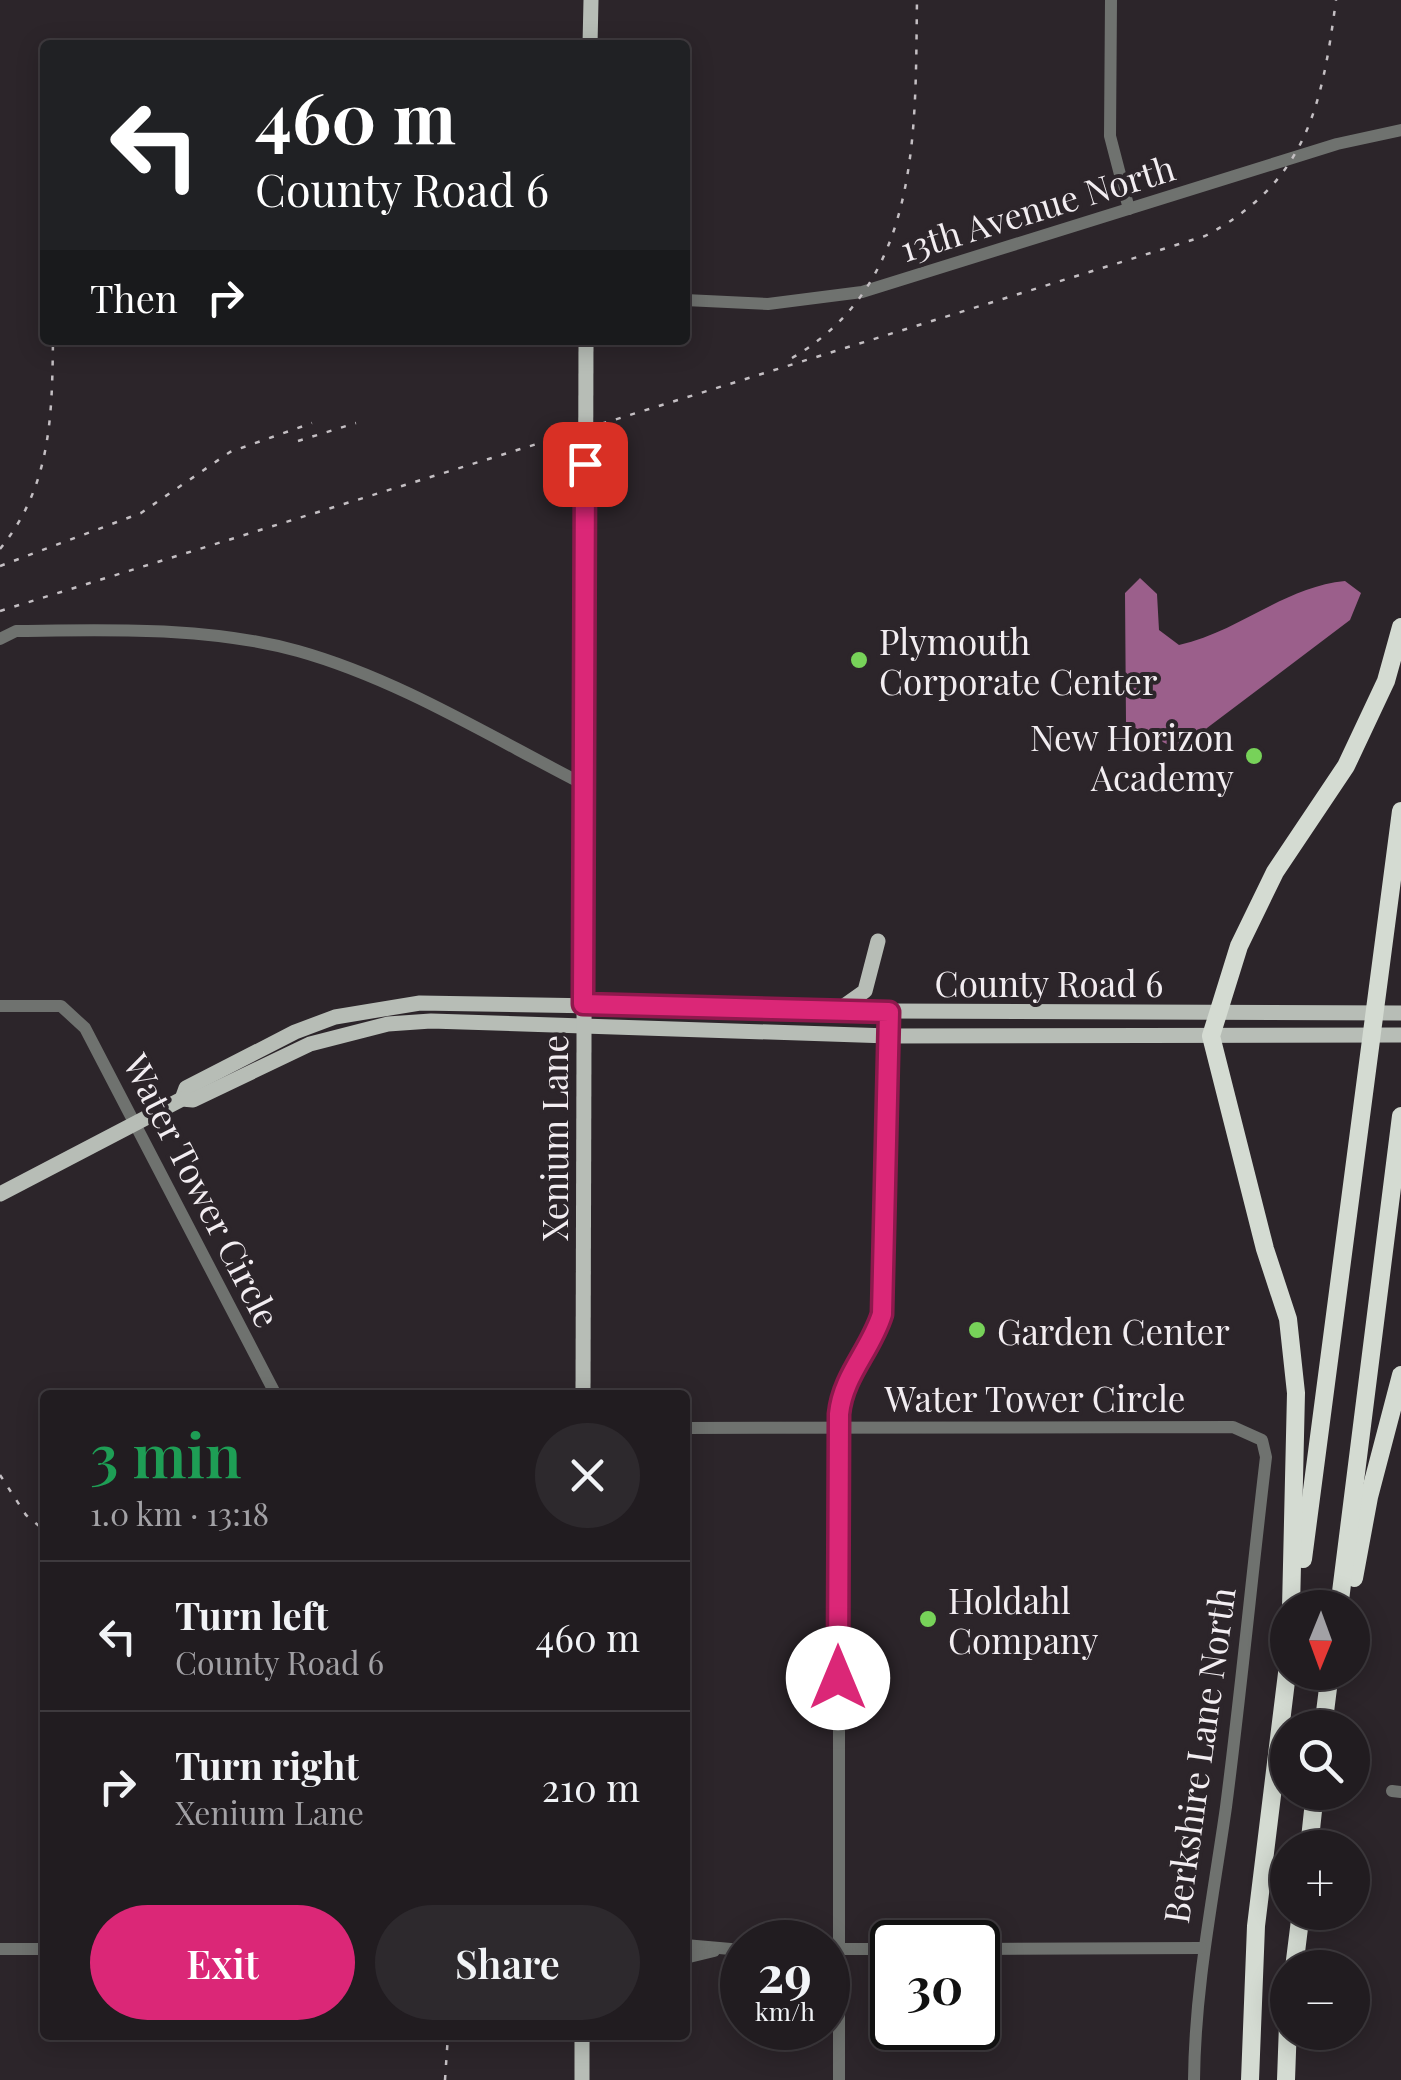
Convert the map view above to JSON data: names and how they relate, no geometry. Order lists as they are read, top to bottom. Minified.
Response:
{"streets":{"main road":["County Road 6","Xenium Lane"],"street":["13th Avenue North","Water Tower Circle","Berkshire Lane North"]},"crossings":[["County Road 6","Xenium Lane"],["County Road 6","Water Tower Circle"],["Water Tower Circle","Berkshire Lane North"]],"places":["Plymouth Corporate Center","New Horizon Academy","Garden Center","Holdahl Company"],"north":"bottom","page":{"turn":["460 m","County Road 6"],"then":"Then","heading":["3 min","1.0 km · 13:18"],"list":[{"name":"Turn left","note":"County Road 6","value":"460 m"},{"name":"Turn right","note":"Xenium Lane","value":"210 m"}],"map_buttons":["+","−"],"buttons":["Exit","Share"],"speed":"29 km/h","limit":"30"}}
